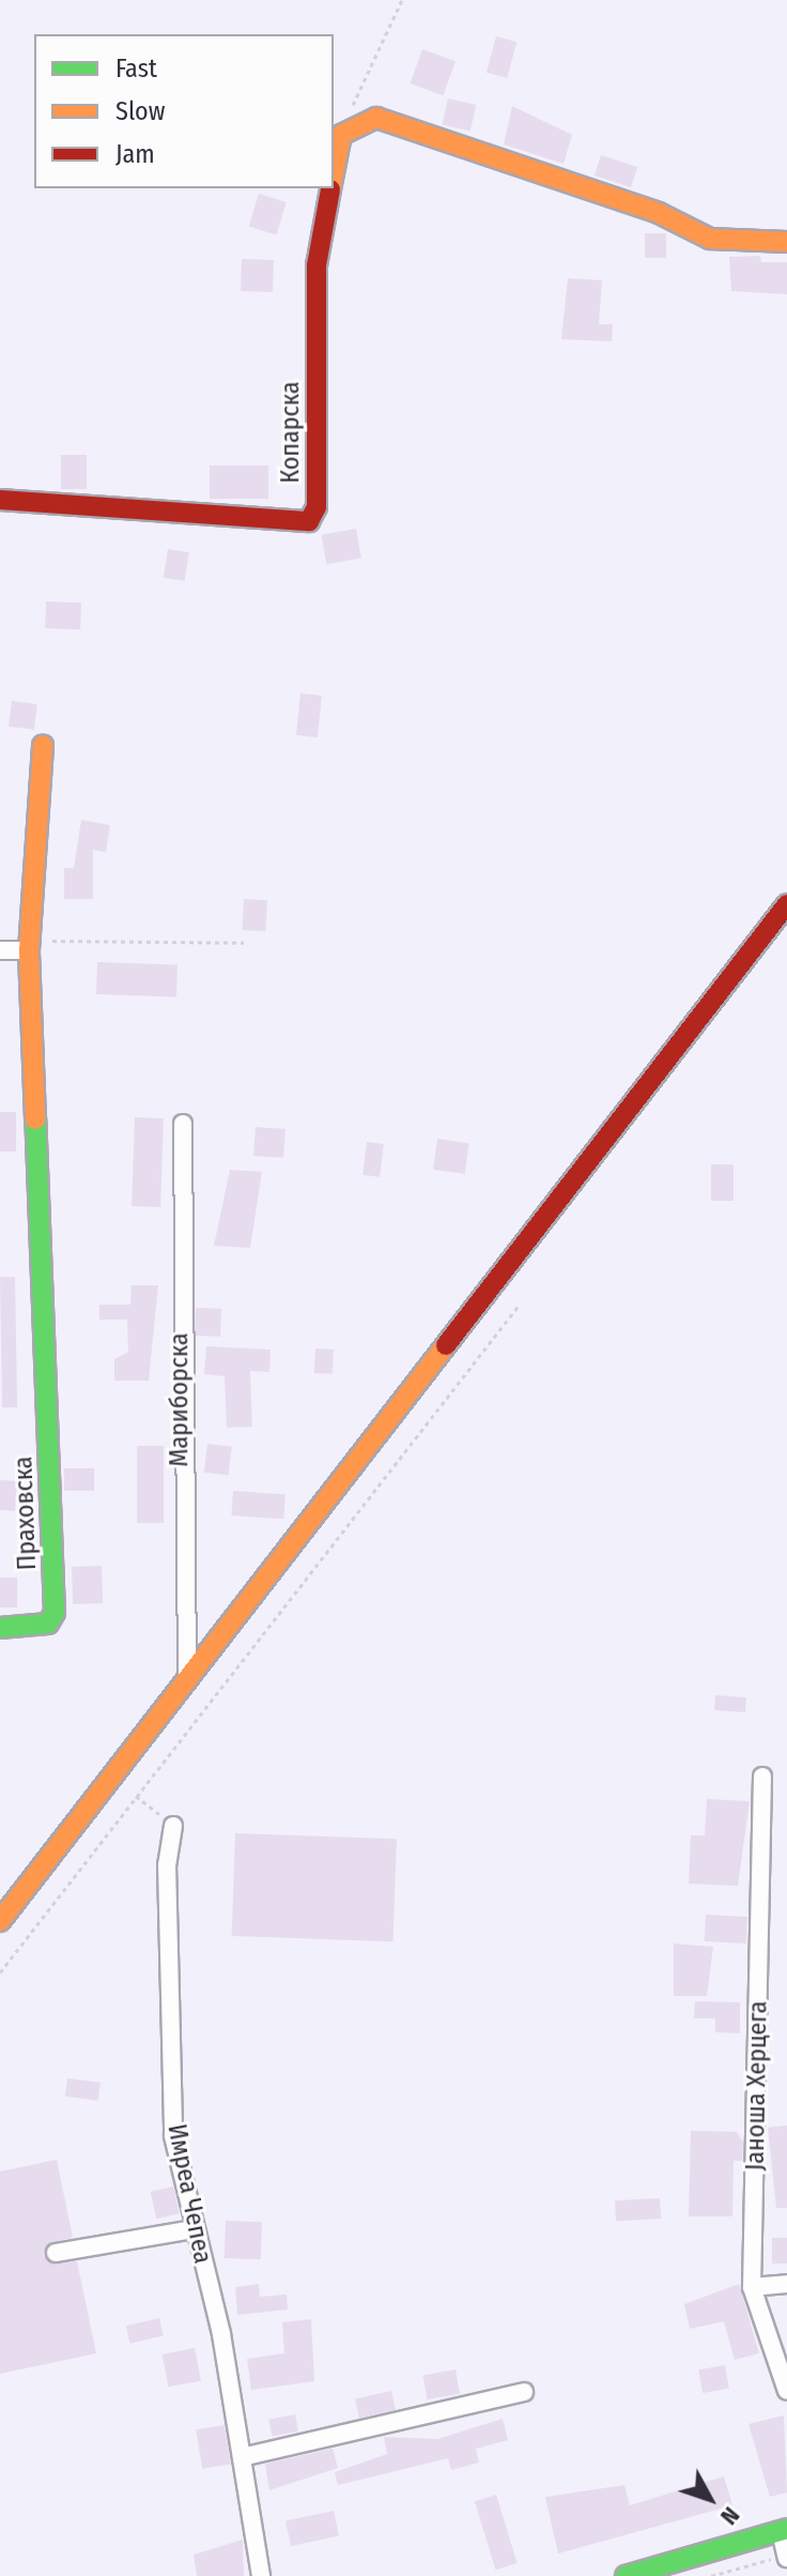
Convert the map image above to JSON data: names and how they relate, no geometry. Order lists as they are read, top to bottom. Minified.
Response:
{"streets":{"street":["Копарска","Мариборска","Праховска","Јаноша Херцега","Имреа Чепеа"]},"legend":["Fast","Slow","Jam"],"north":"bottom right"}
